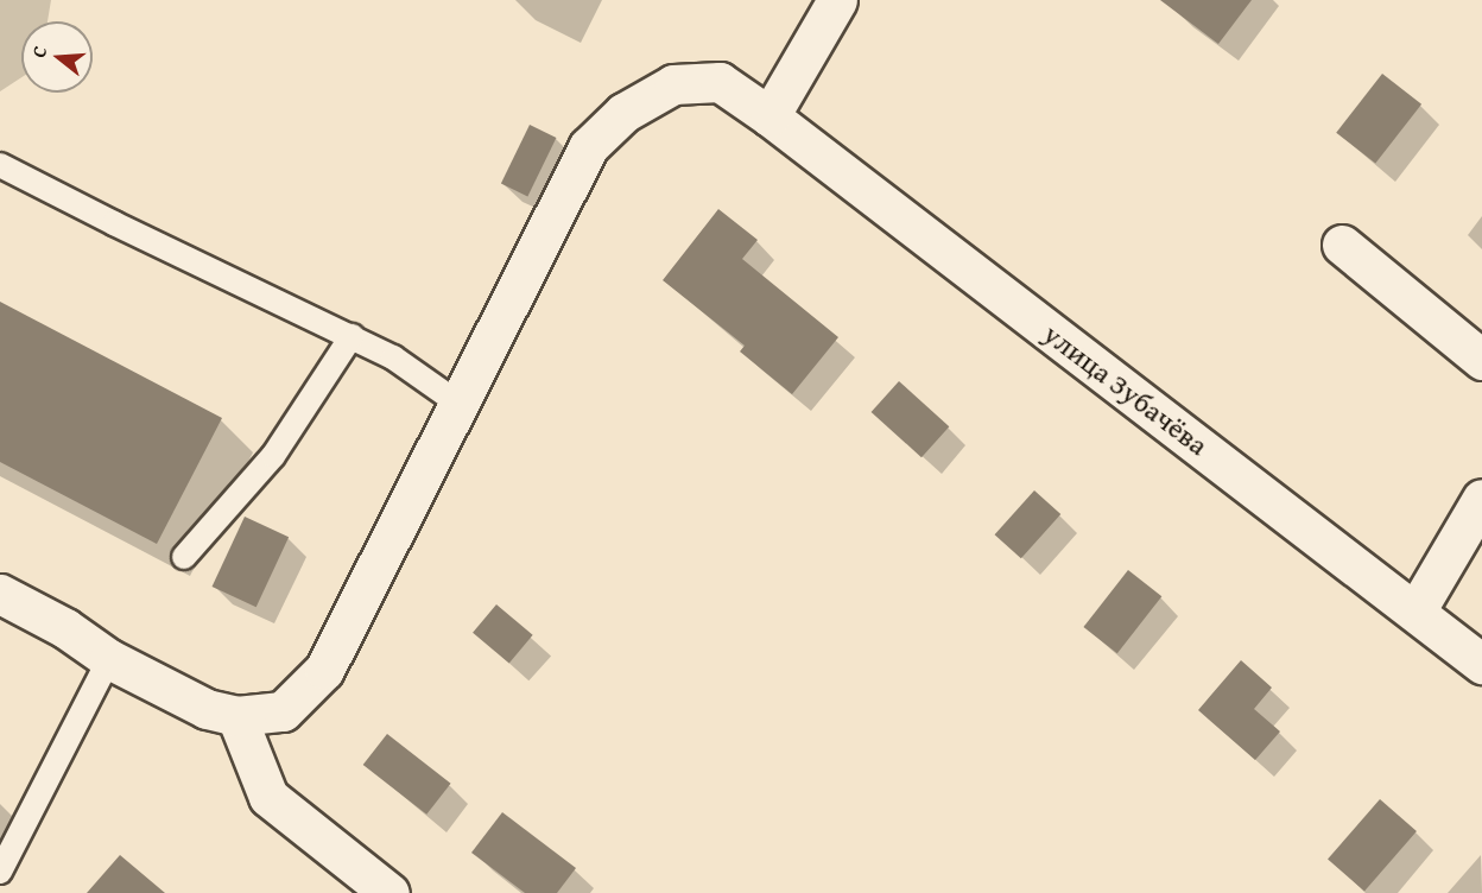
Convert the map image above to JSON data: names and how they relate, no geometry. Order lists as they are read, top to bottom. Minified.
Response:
{"streets":{"street":["улица Зубачёва"]},"north":"left"}
